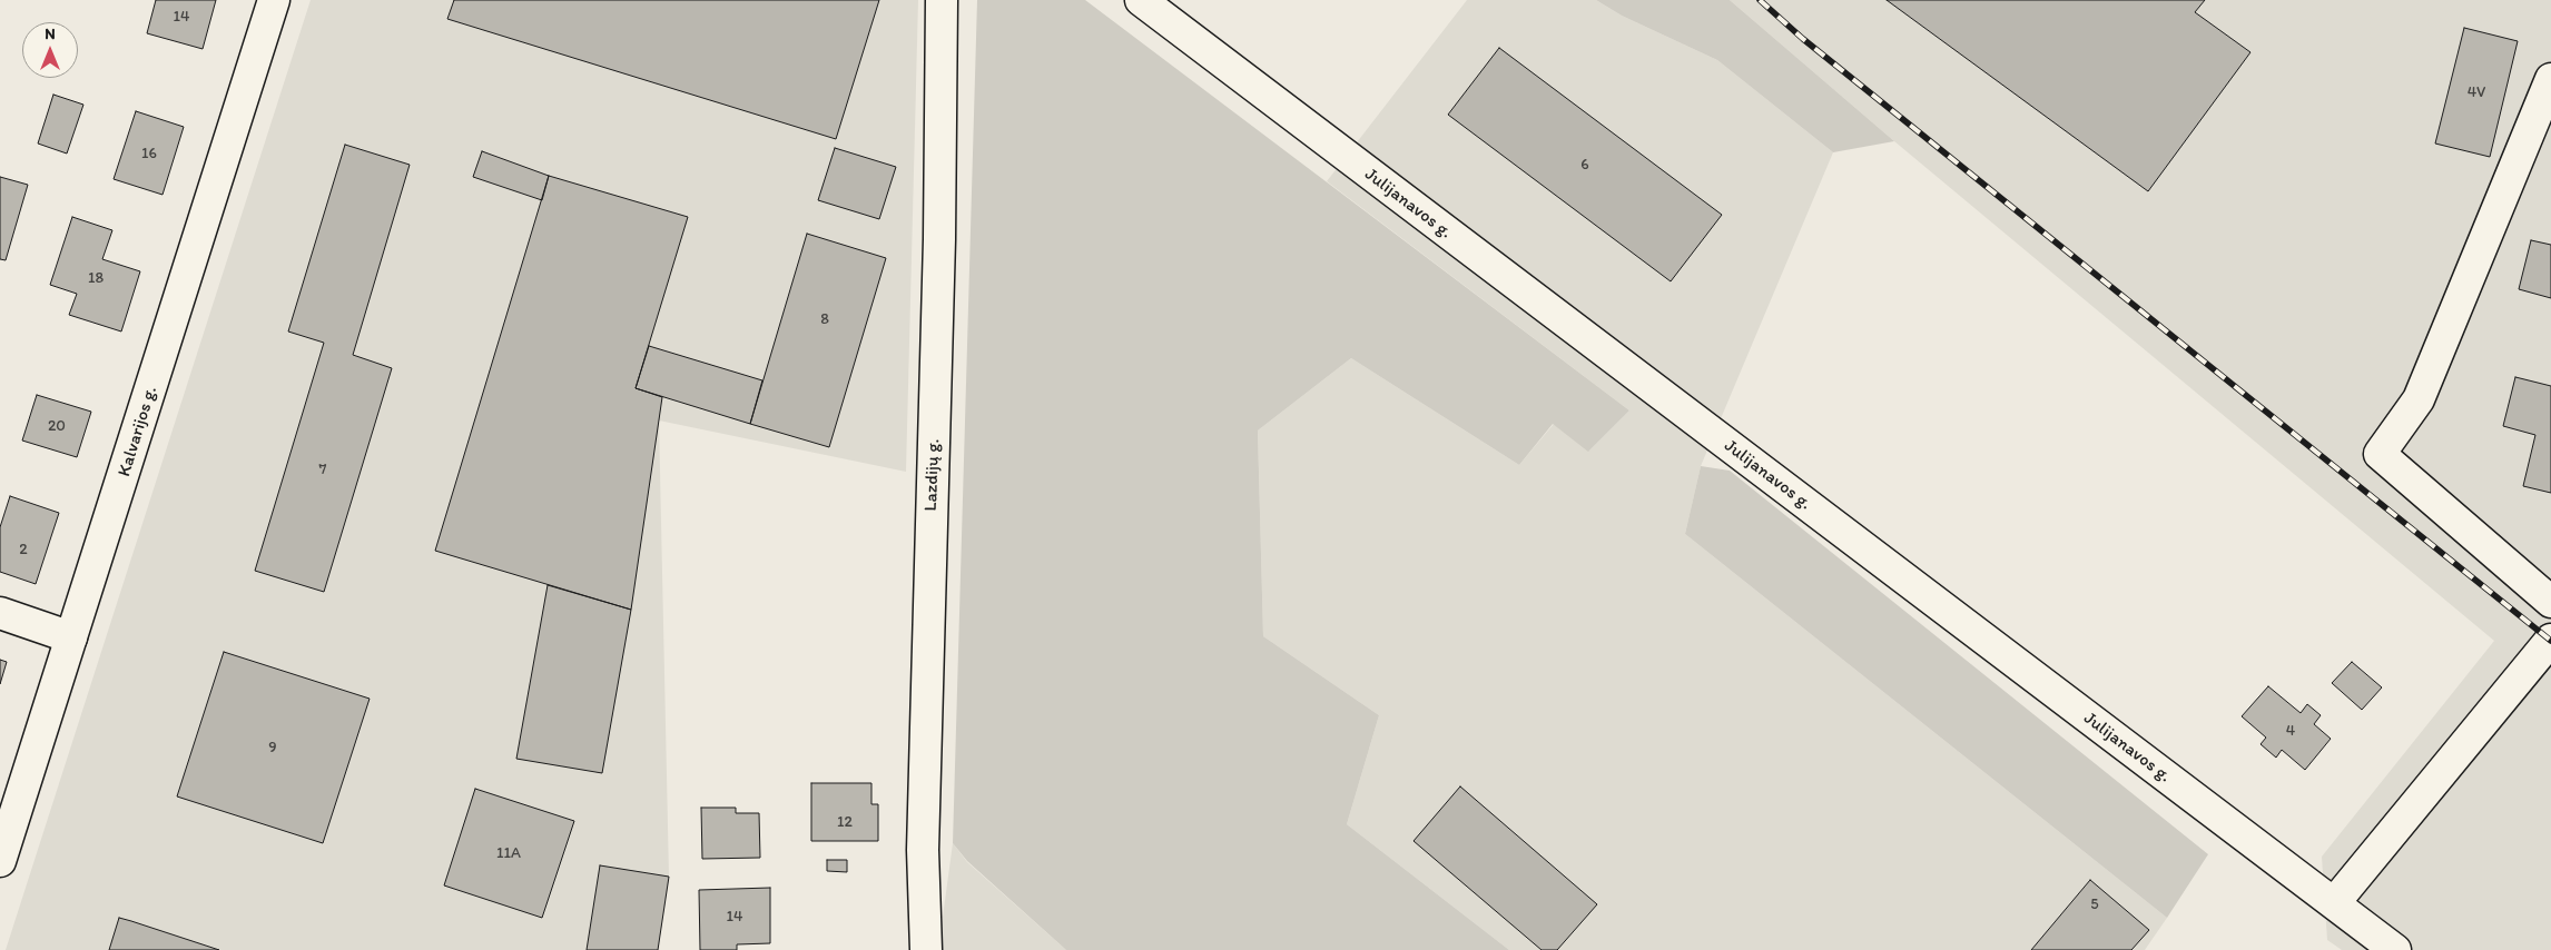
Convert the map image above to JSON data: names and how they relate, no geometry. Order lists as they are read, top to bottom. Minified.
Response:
{"streets":{"street":["Julijanavos g.","Kalvarijos g.","Lazdijų g."]},"house_numbers":["14","4V","16","6","18","8","20","7","2","4","9","12","11A","5","14"],"north":"top"}
